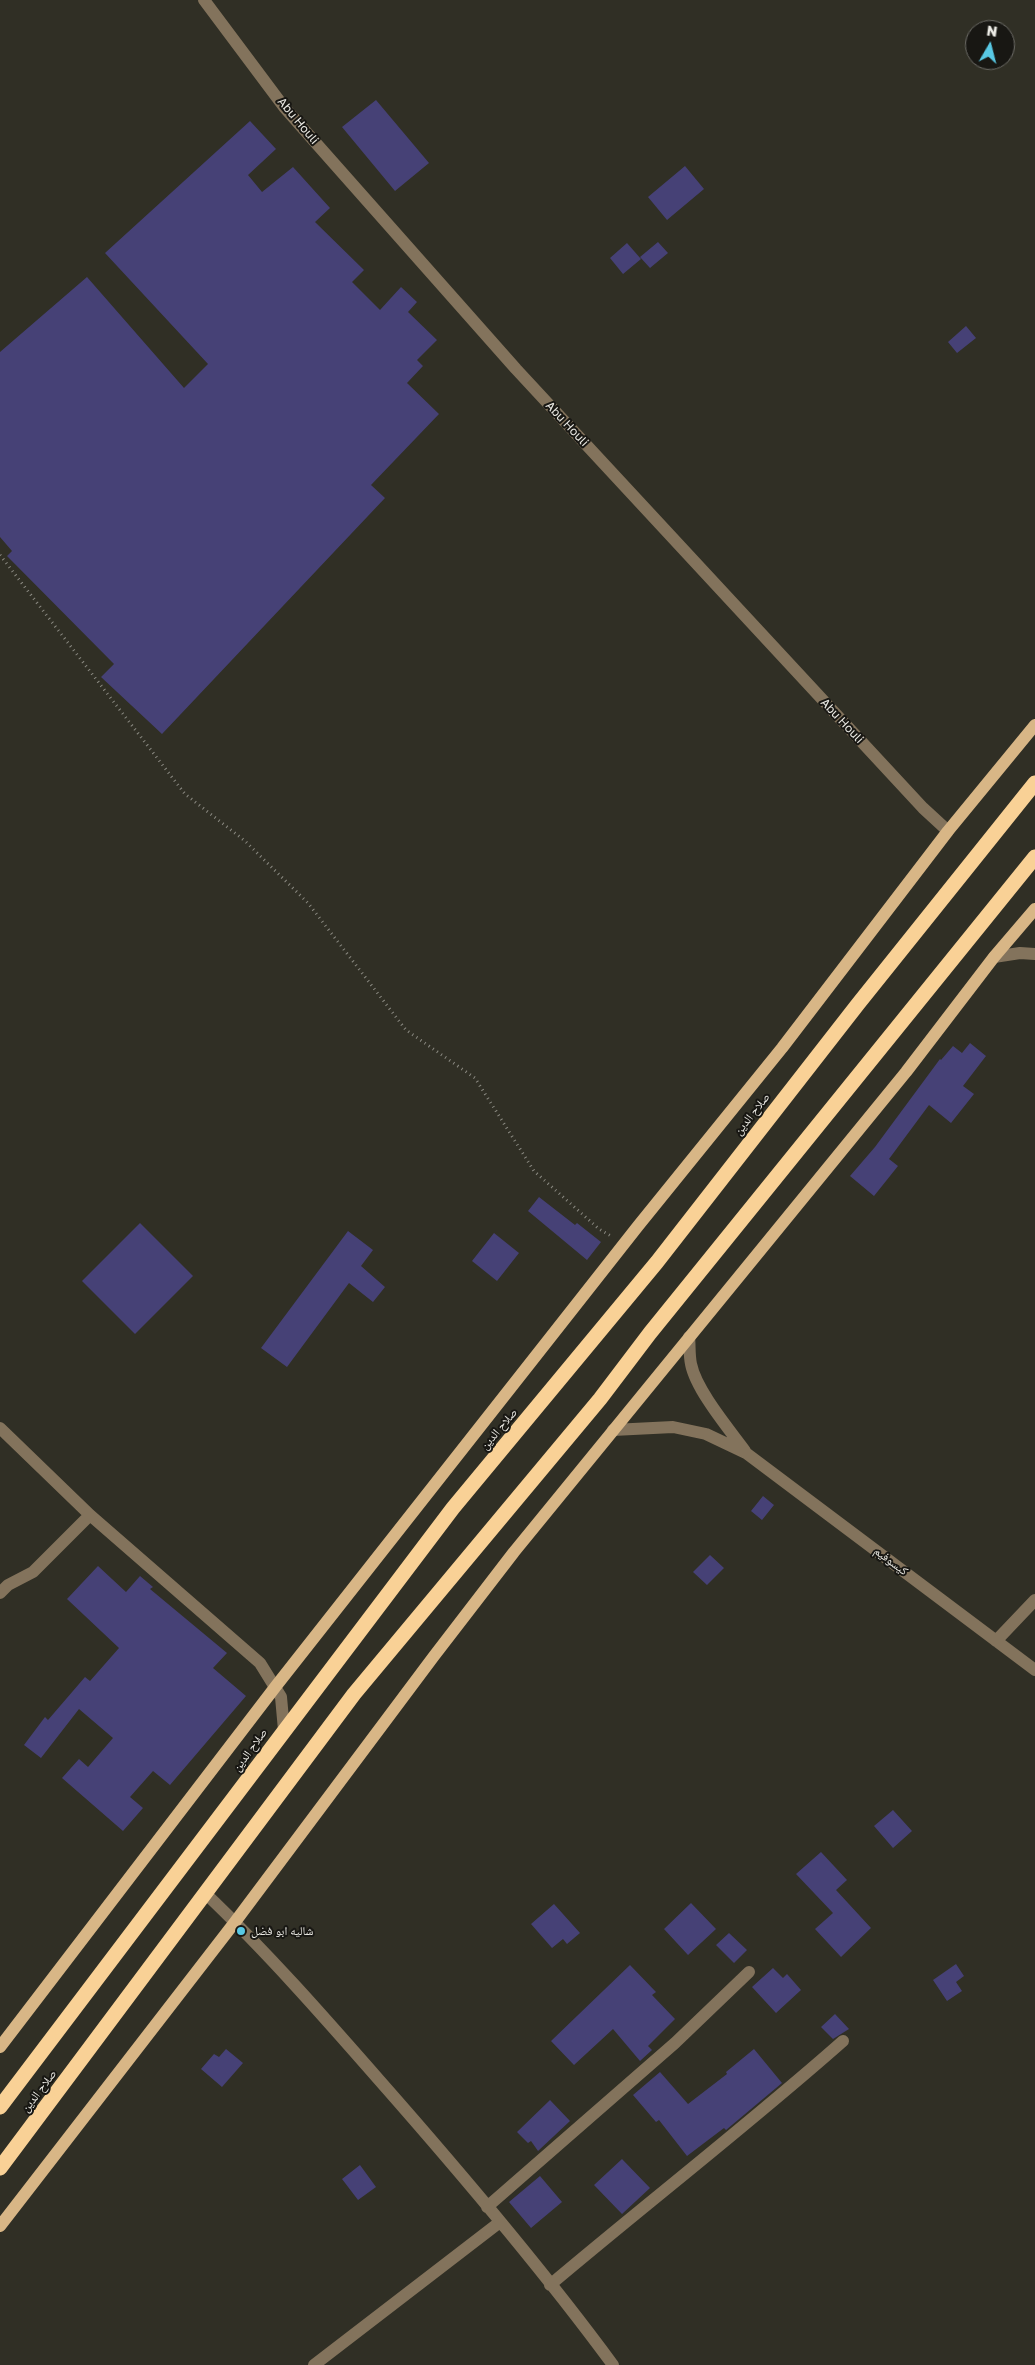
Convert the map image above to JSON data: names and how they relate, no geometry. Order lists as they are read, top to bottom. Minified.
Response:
{"streets":{"highway":["صلاح الدين"],"street":["Abu Houli","كيسوفيم"]},"places":["شاليه ابو فضل"],"north":"top"}
